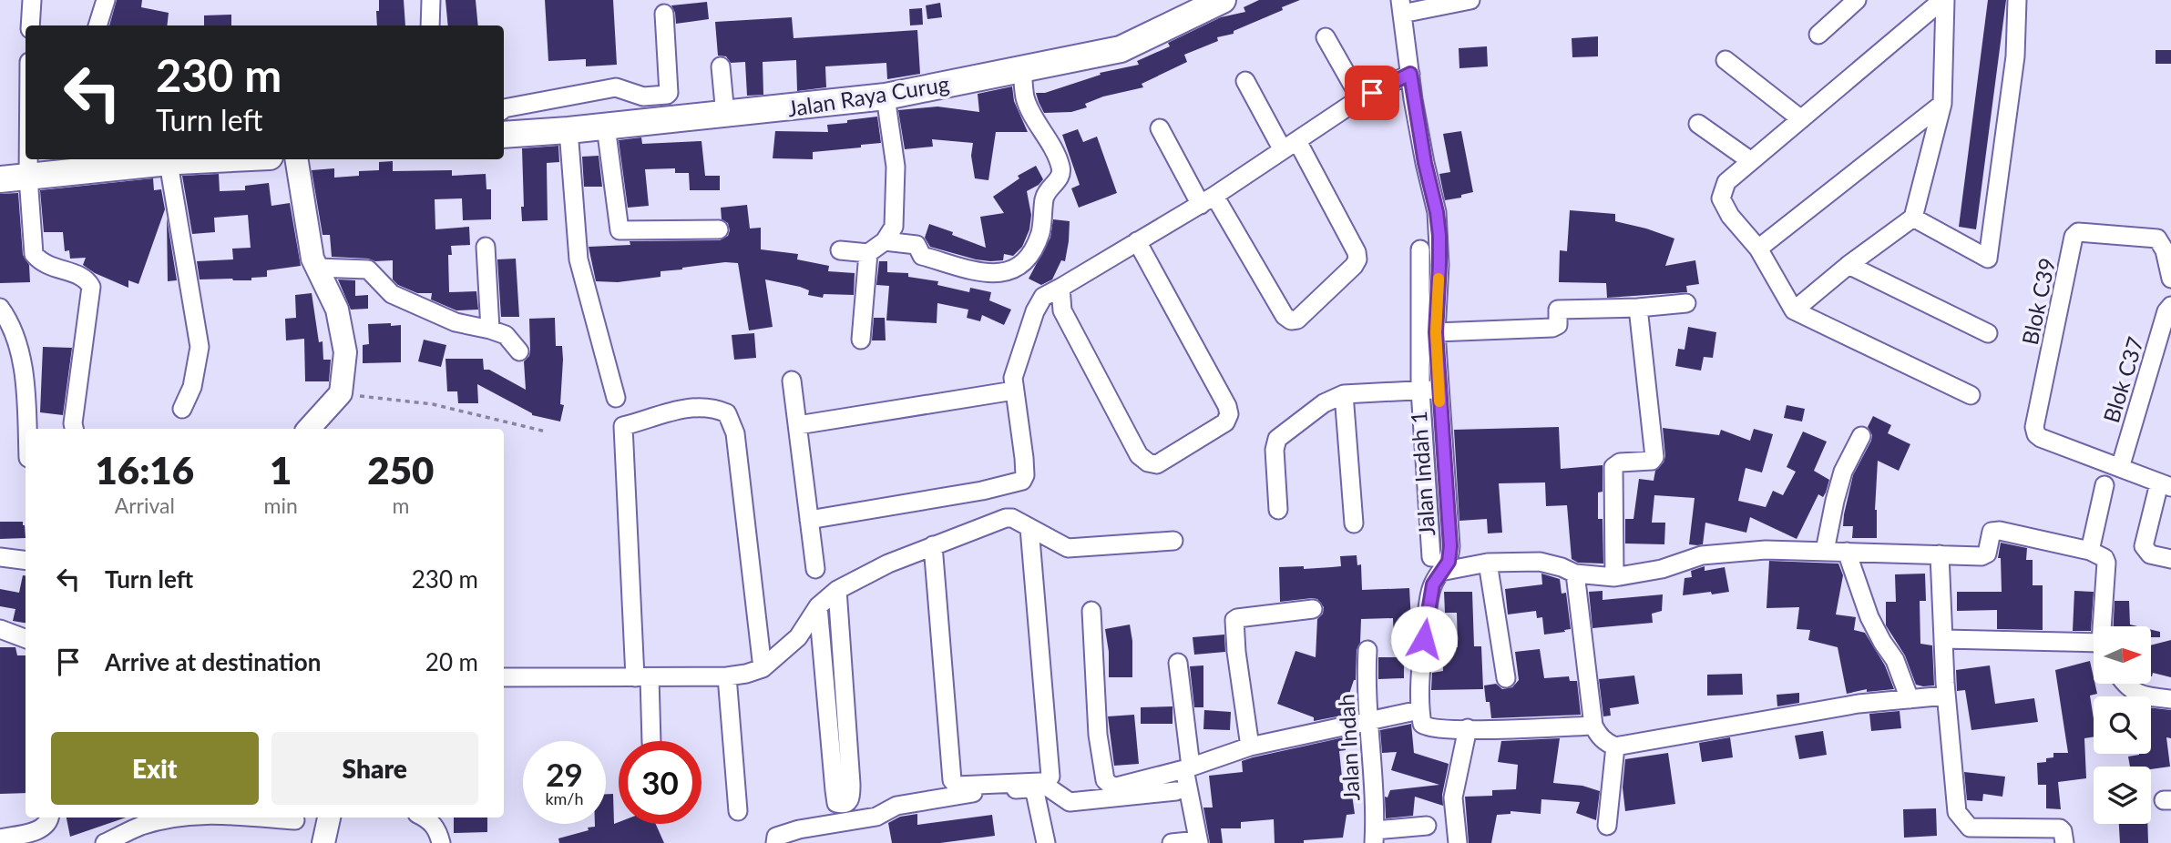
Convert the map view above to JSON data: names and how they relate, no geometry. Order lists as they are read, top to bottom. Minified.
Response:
{"streets":{"main road":["Jalan Raya Curug"],"street":["Blok C39","Blok C37","Jalan Indah 1","Jalan Indah"]},"crossings":[["Blok C39","Blok C37"]],"north":"right","page":{"turn":["230 m","Turn left"],"eta":["16:16","Arrival","1","min","250","m"],"list":[{"name":"Turn left","value":"230 m"},{"name":"Arrive at destination","value":"20 m"}],"buttons":["Exit","Share"],"speed":"29 km/h","limit":"30"}}
